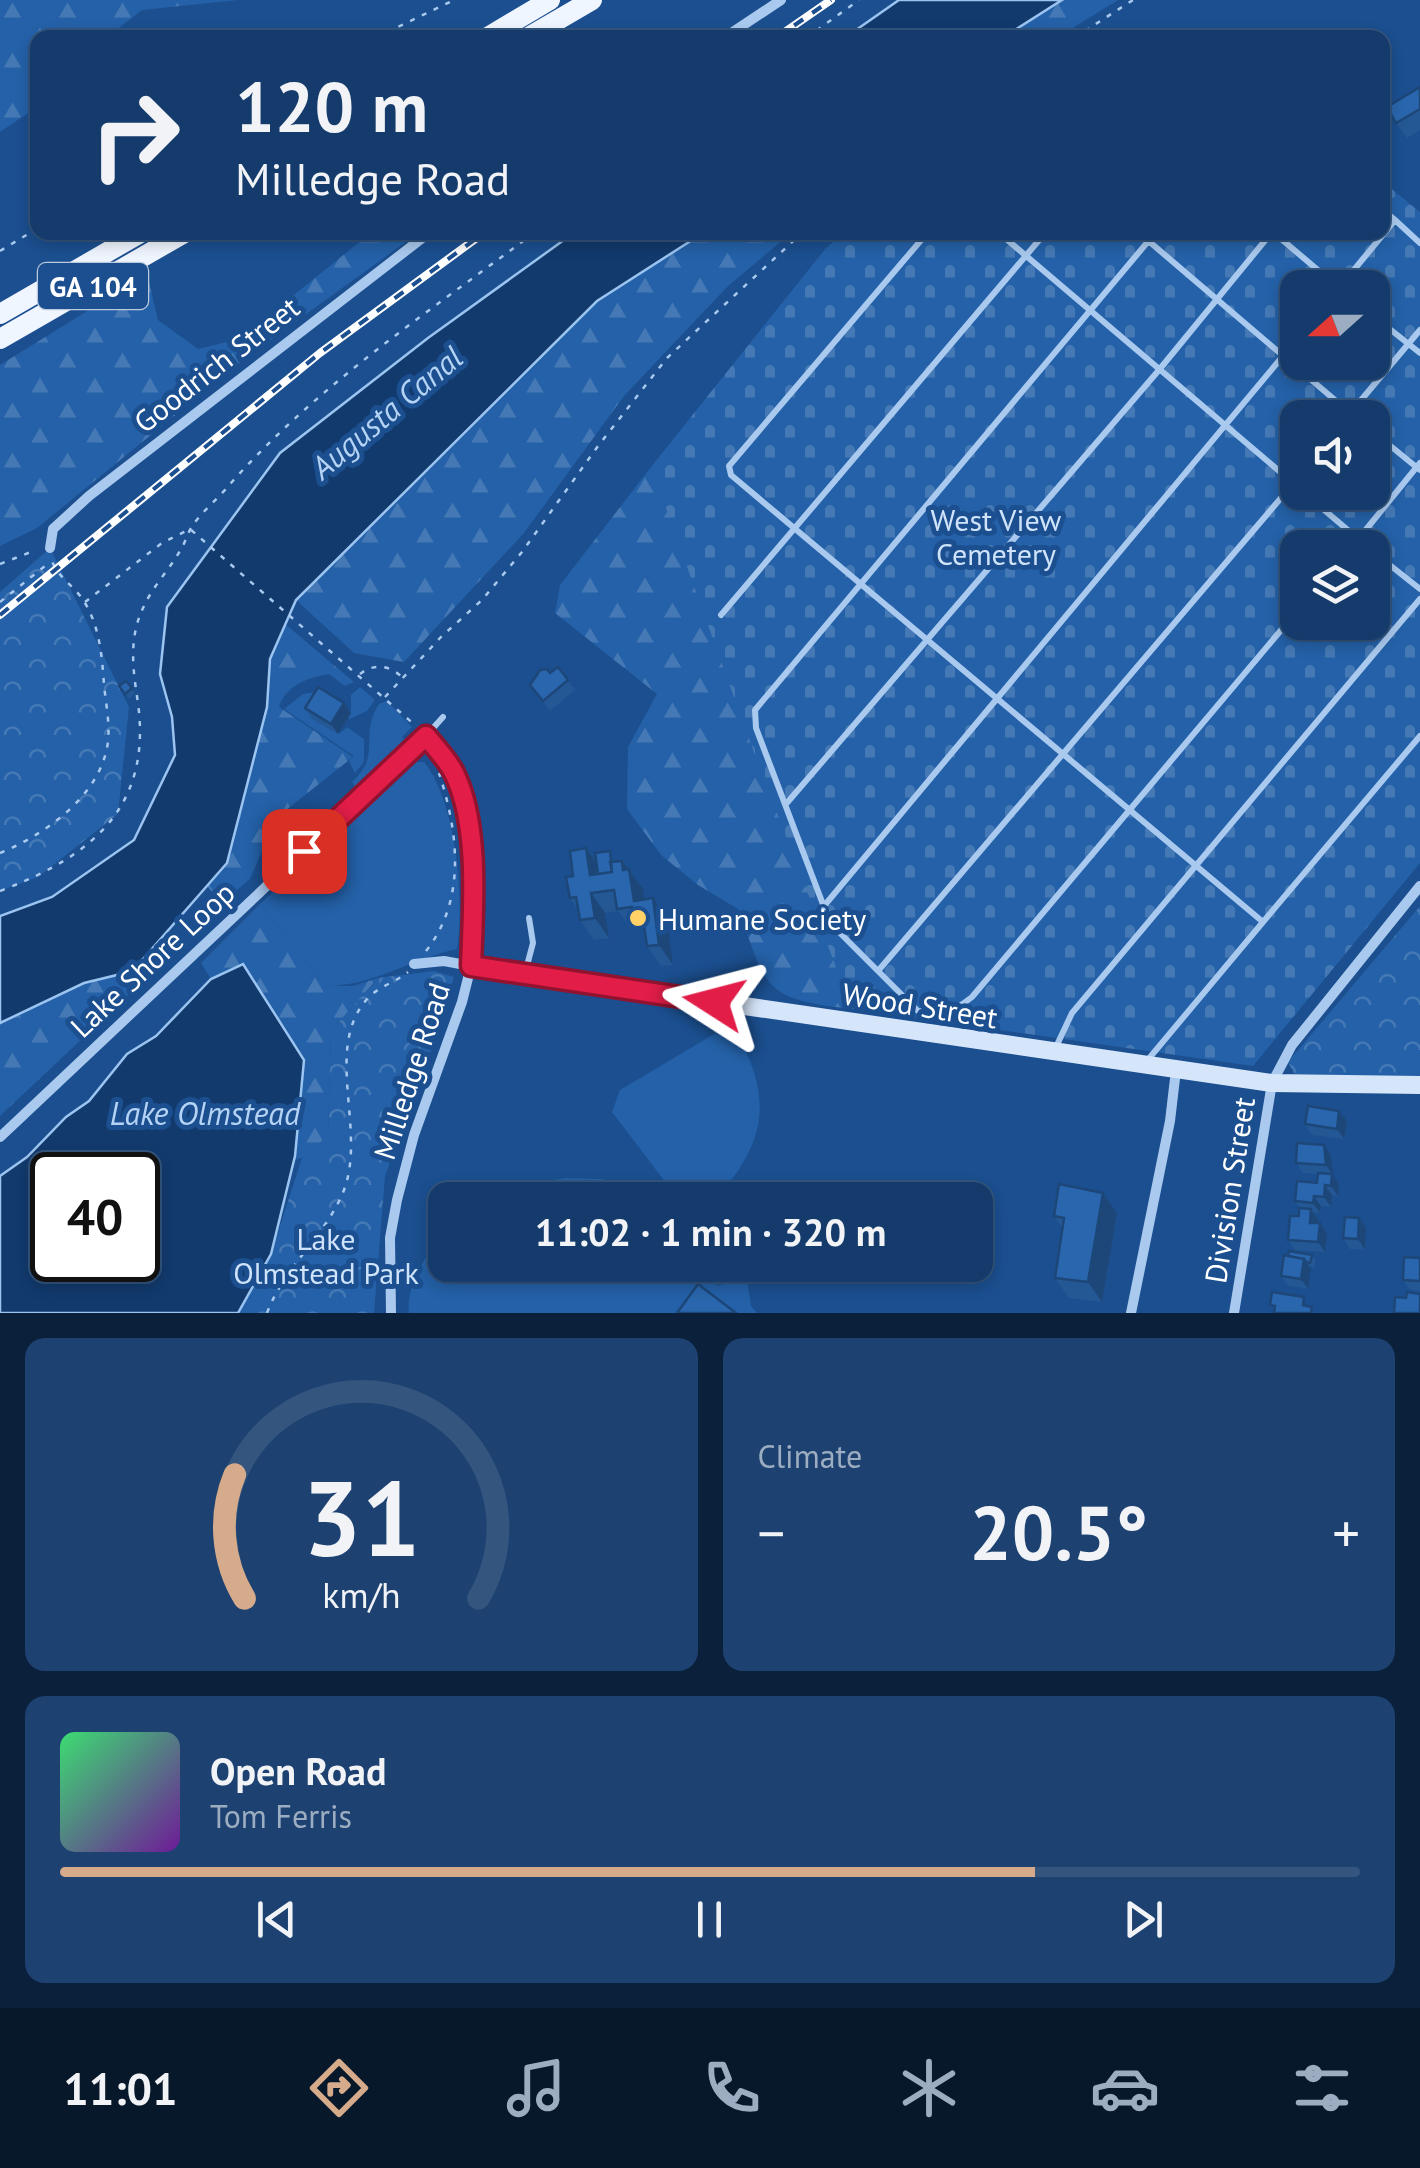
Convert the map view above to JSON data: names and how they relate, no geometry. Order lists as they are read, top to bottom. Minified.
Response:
{"streets":{"main road":["GA 104"],"street":["Goodrich Street","Lake Shore Loop","Wood Street","Milledge Road","Division Street"]},"crossings":[["Lake Shore Loop","Milledge Road"],["Wood Street","Milledge Road"],["Wood Street","Division Street"]],"water":["Augusta Canal","Lake Olmstead"],"parks":["West View Cemetery","Lake Olmstead Park"],"places":["Humane Society"],"north":"left","page":{"turn":["120 m","Milledge Road"],"limit":"40","trip":"11:02 · 1 min · 320 m","tile":"Climate","heat":["−","20.5°","+"],"song":["Open Road","Tom Ferris"],"tabs":"11:01","gauge":["31","km/h"]}}
